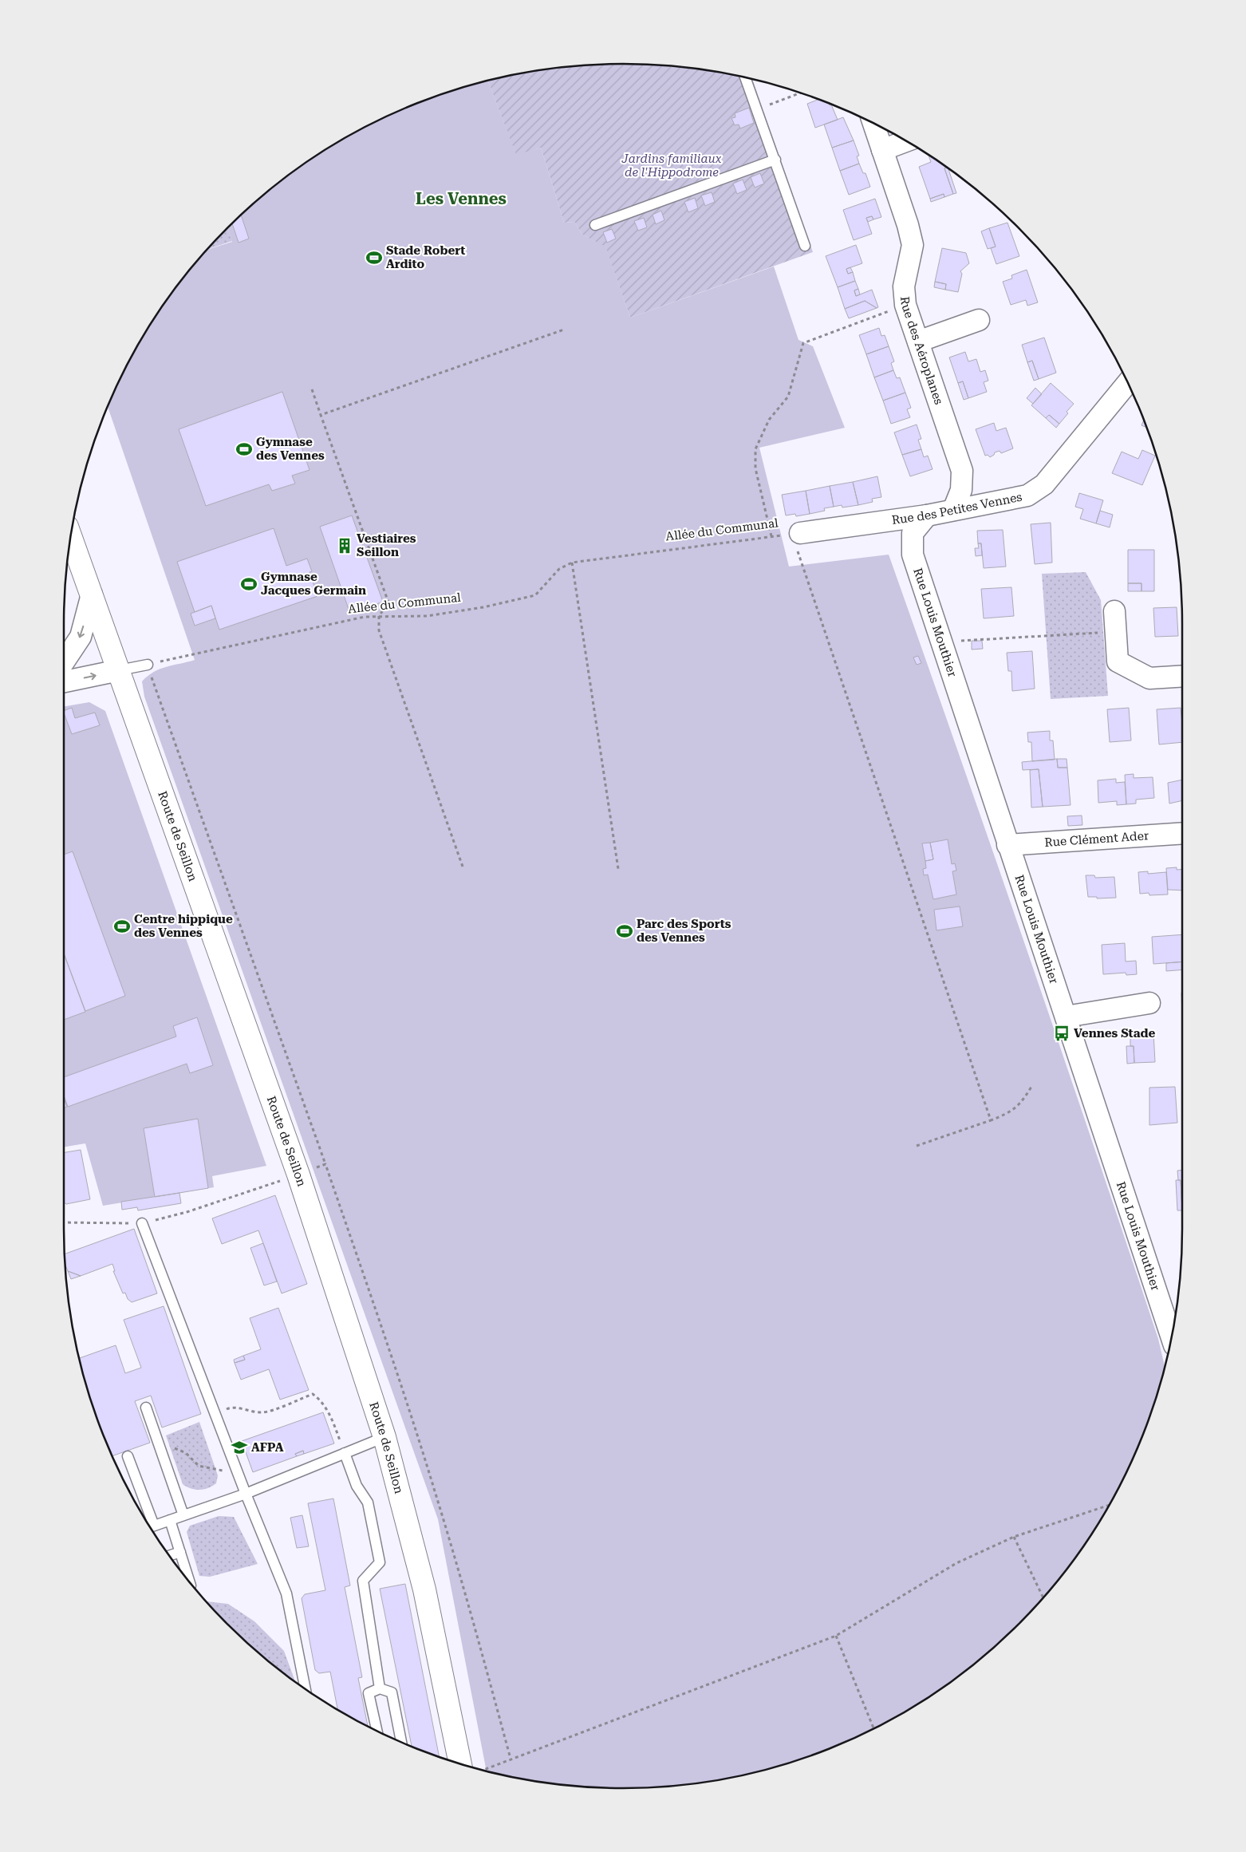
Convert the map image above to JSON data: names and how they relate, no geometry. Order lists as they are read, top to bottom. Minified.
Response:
{"streets":{"street":["Rue des Aéroplanes","Rue des Petites Vennes","Rue Louis Mouthier","Route de Seillon","Rue Clément Ader"],"path":["Allée du Communal"]},"crossings":[["Rue des Aéroplanes","Rue des Petites Vennes"],["Rue des Petites Vennes","Allée du Communal"],["Rue des Petites Vennes","Rue Louis Mouthier"],["Rue Louis Mouthier","Rue Clément Ader"]],"districts":["Les Vennes"],"parks":["Jardins familiaux de l'Hippodrome"],"places":{"sports":["Stade Robert Ardito","Gymnase des Vennes","Gymnase Jacques Germain","Centre hippique des Vennes","Parc des Sports des Vennes"],"building":["Vestiaires Seillon"],"bus stop":["Vennes Stade"],"school or university":["AFPA"]}}
